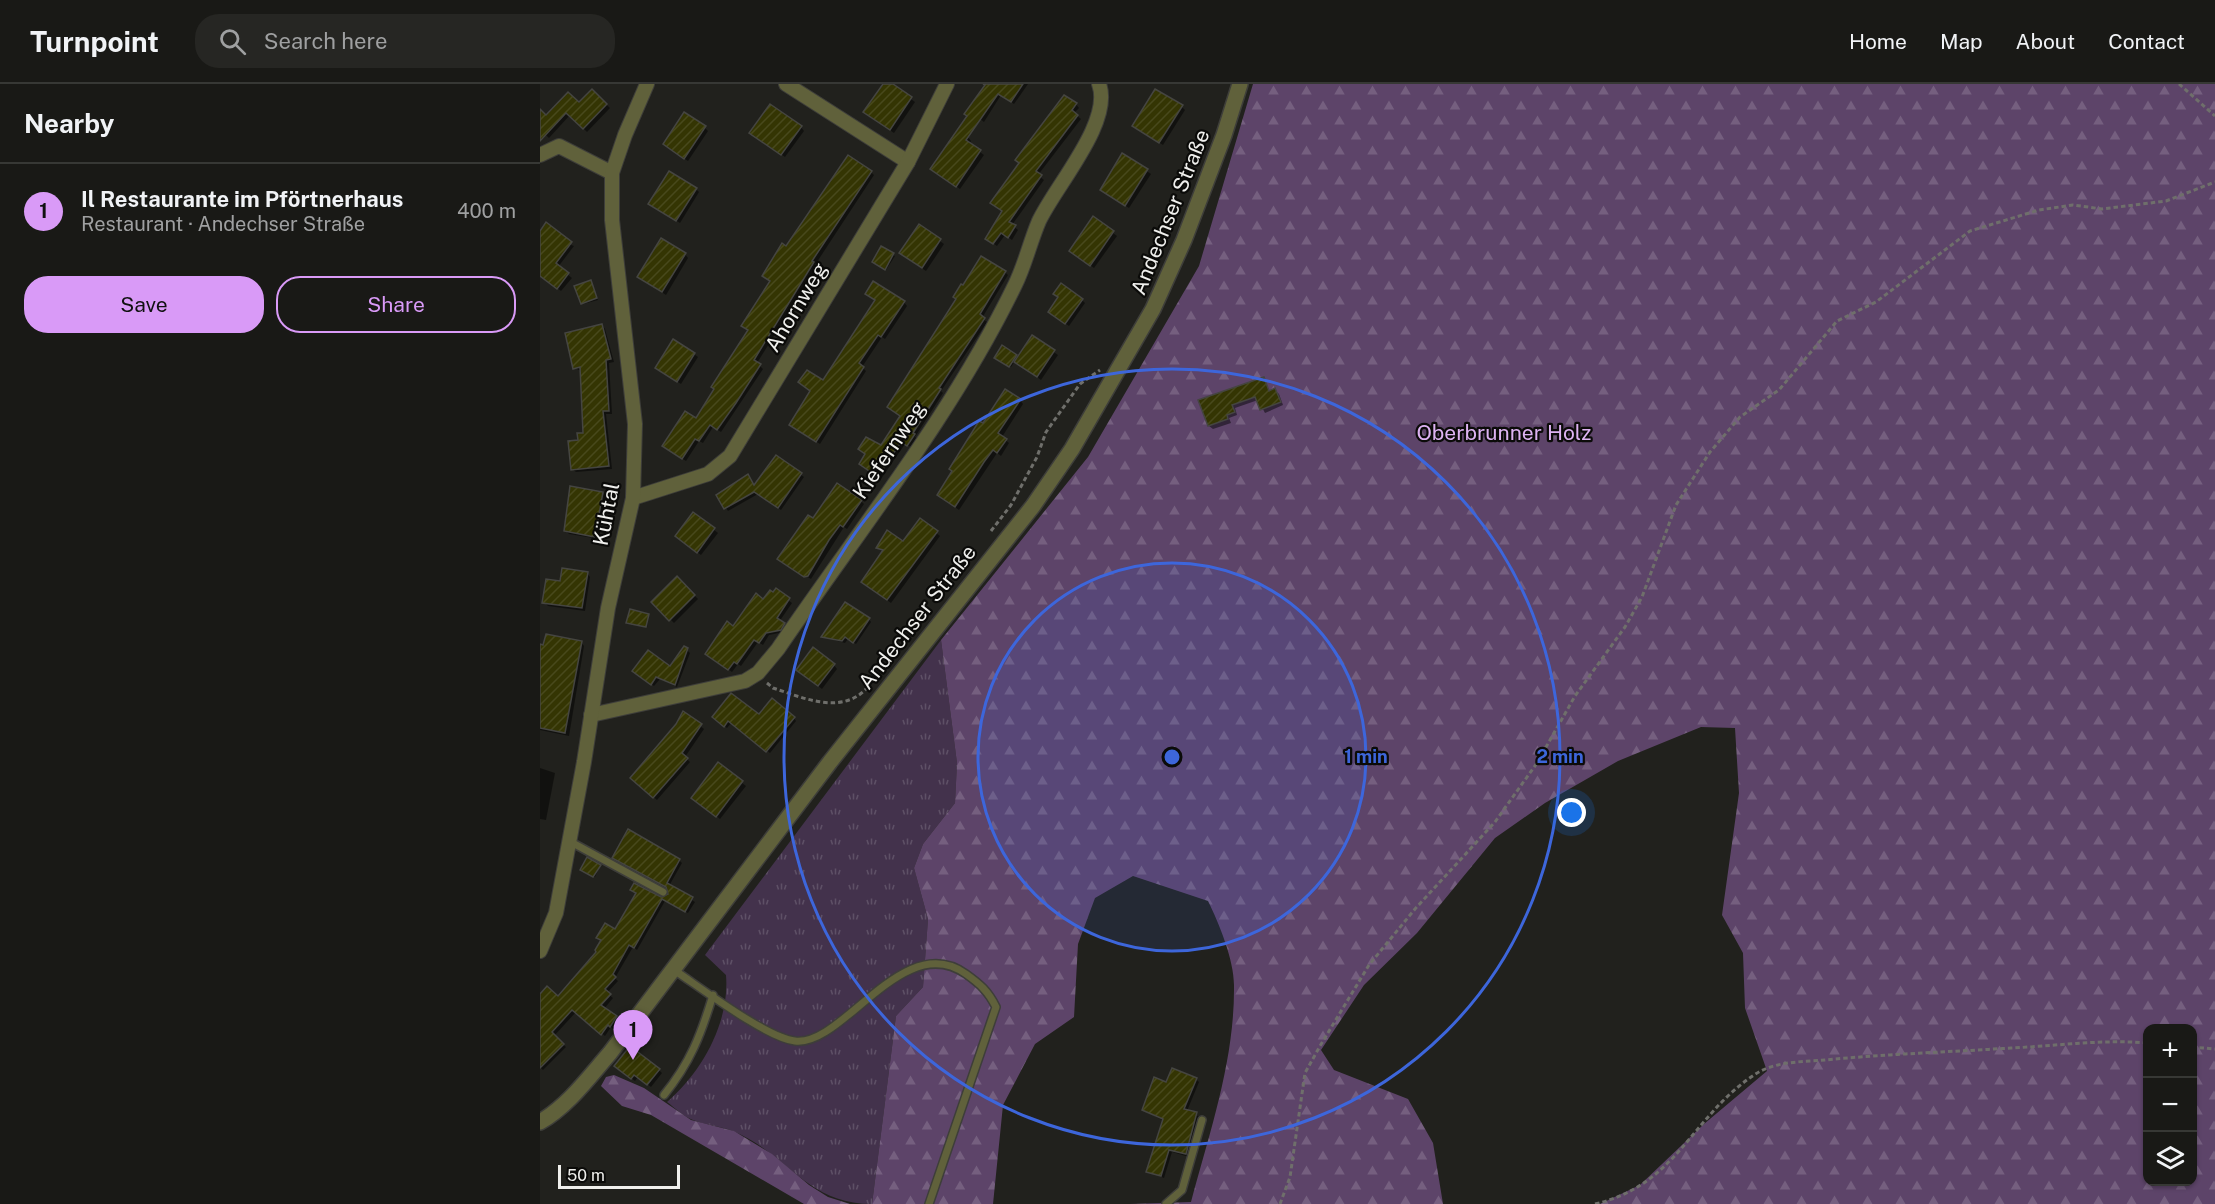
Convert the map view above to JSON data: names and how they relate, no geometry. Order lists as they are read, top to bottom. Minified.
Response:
{"streets":{"street":["Andechser Straße","Ahornweg","Kiefernweg","Kühtal"]},"crossings":[["Ahornweg","Kühtal"],["Kiefernweg","Kühtal"]],"parks":["Oberbrunner Holz"],"scale_bar":"50 m","page":{"header":"Turnpoint","search":"Search here","nav":["Home","Map","About","Contact"],"heading":"Nearby","list":[{"mark":"1","name":"Il Restaurante im Pförtnerhaus","note":"Restaurant · Andechser Straße","value":"400 m"}],"buttons":["Save","Share"],"pins":"1","map_buttons":["+","−"],"scale":"50 m"},"rings":["1 min","2 min"]}
